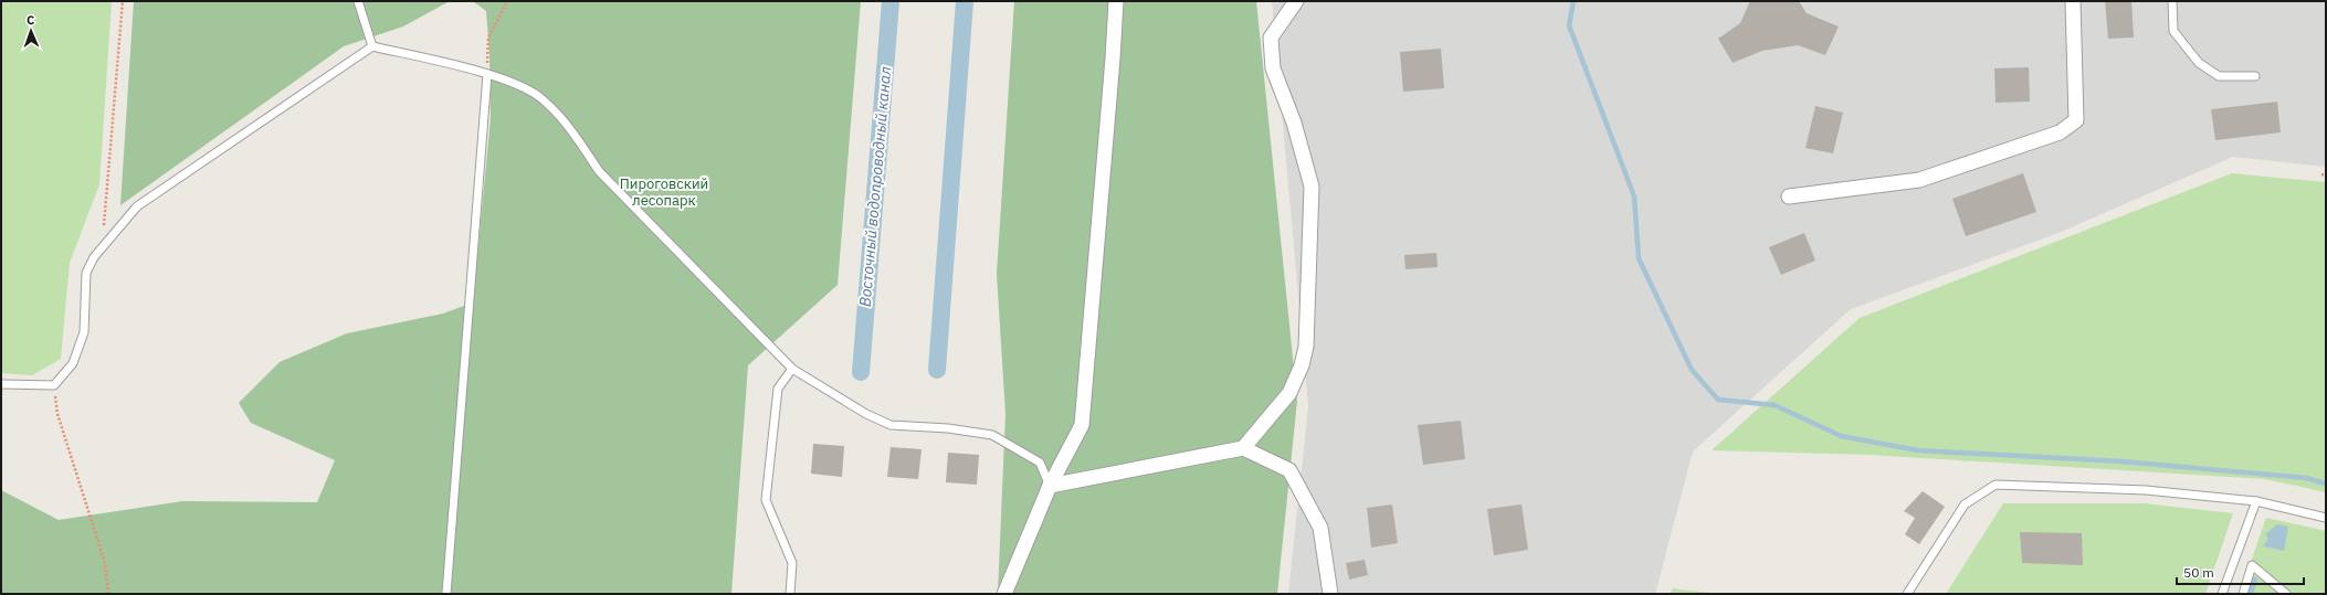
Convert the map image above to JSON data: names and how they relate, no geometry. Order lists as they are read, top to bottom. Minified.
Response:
{"water":["Восточный водопроводный канал"],"parks":["Пироговский лесопарк"],"scale_bar":"50 m","north":"top"}
